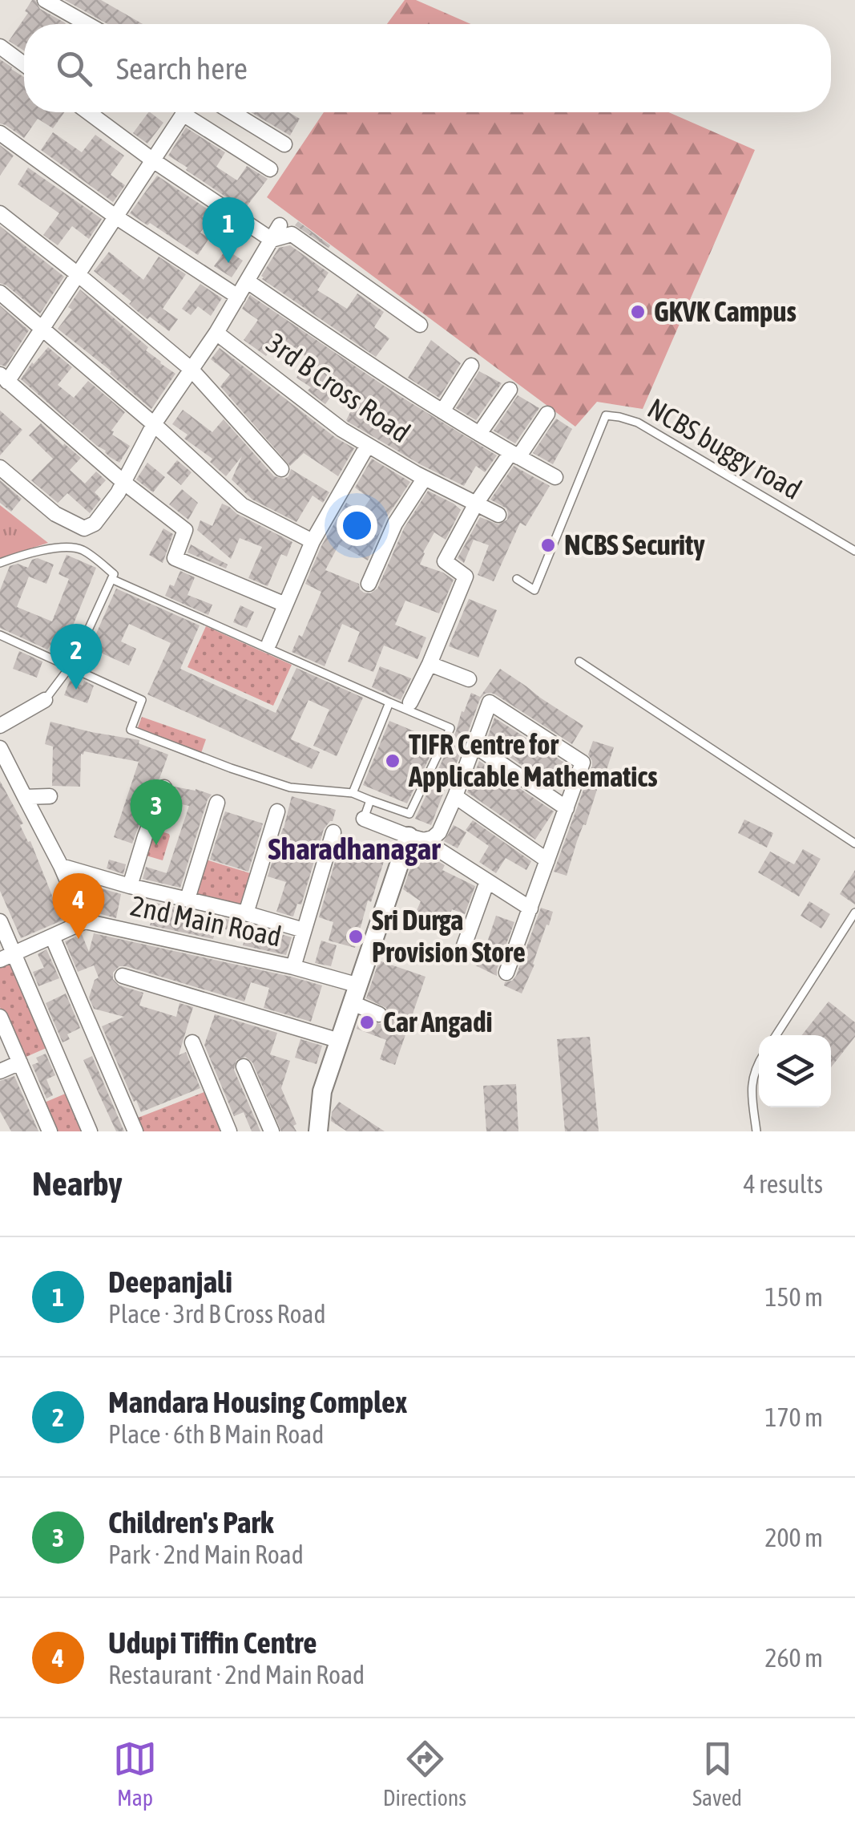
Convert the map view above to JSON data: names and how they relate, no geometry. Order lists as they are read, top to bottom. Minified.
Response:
{"streets":{"street":["3rd B Cross Road","2nd Main Road"],"lane":["NCBS buggy road"]},"districts":["Sharadhanagar"],"places":["GKVK Campus","NCBS Security","TIFR Centre for Applicable Mathematics","Sri Durga Provision Store","Car Angadi"],"page":{"search":"Search here","pins":["1","2","3","4"],"heading":["Nearby","4 results"],"list":[{"mark":"1","name":"Deepanjali","note":"Place · 3rd B Cross Road","value":"150 m"},{"mark":"2","name":"Mandara Housing Complex","note":"Place · 6th B Main Road","value":"170 m"},{"mark":"3","name":"Children's Park","note":"Park · 2nd Main Road","value":"200 m"},{"mark":"4","name":"Udupi Tiffin Centre","note":"Restaurant · 2nd Main Road","value":"260 m"}],"nav":["Map","Directions","Saved"]}}
